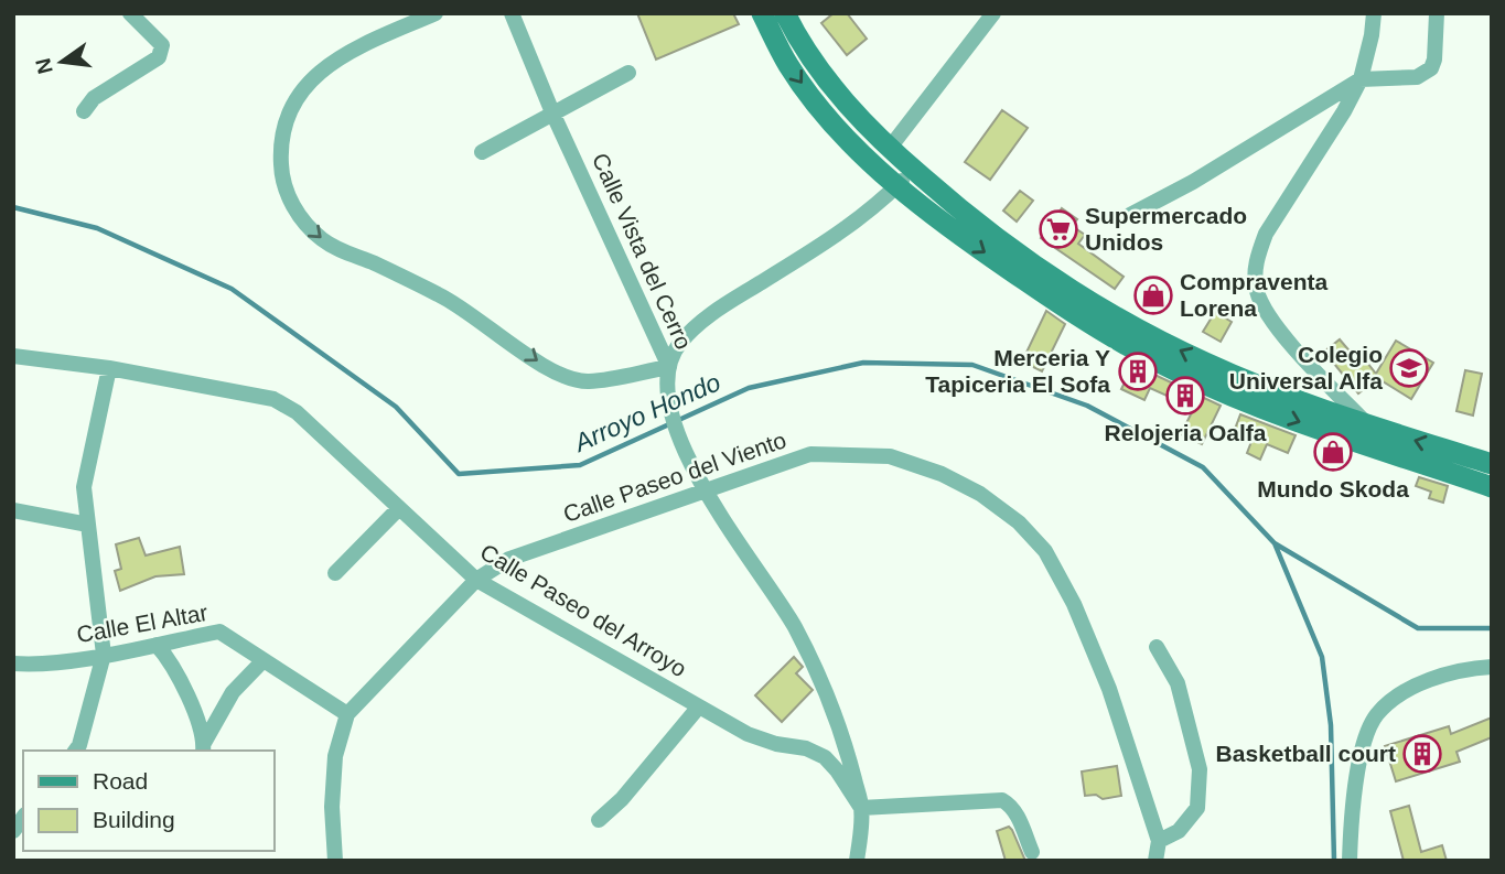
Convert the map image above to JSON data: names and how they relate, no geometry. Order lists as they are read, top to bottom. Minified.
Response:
{"streets":{"street":["Calle Vista del Cerro","Calle Paseo del Viento","Calle Paseo del Arroyo","Calle El Altar"]},"crossings":[["Calle Paseo del Viento","Calle Paseo del Arroyo"],["Calle Paseo del Viento","Calle El Altar"]],"water":["Arroyo Hondo"],"places":{"supermarket":["Supermercado Unidos"],"shop":["Compraventa Lorena","Mundo Skoda"],"school or university":["Colegio Universal Alfa"],"building":["Merceria Y Tapiceria El Sofa","Relojeria Oalfa","Basketball court"]},"legend":["Road","Building"],"north":"left"}
